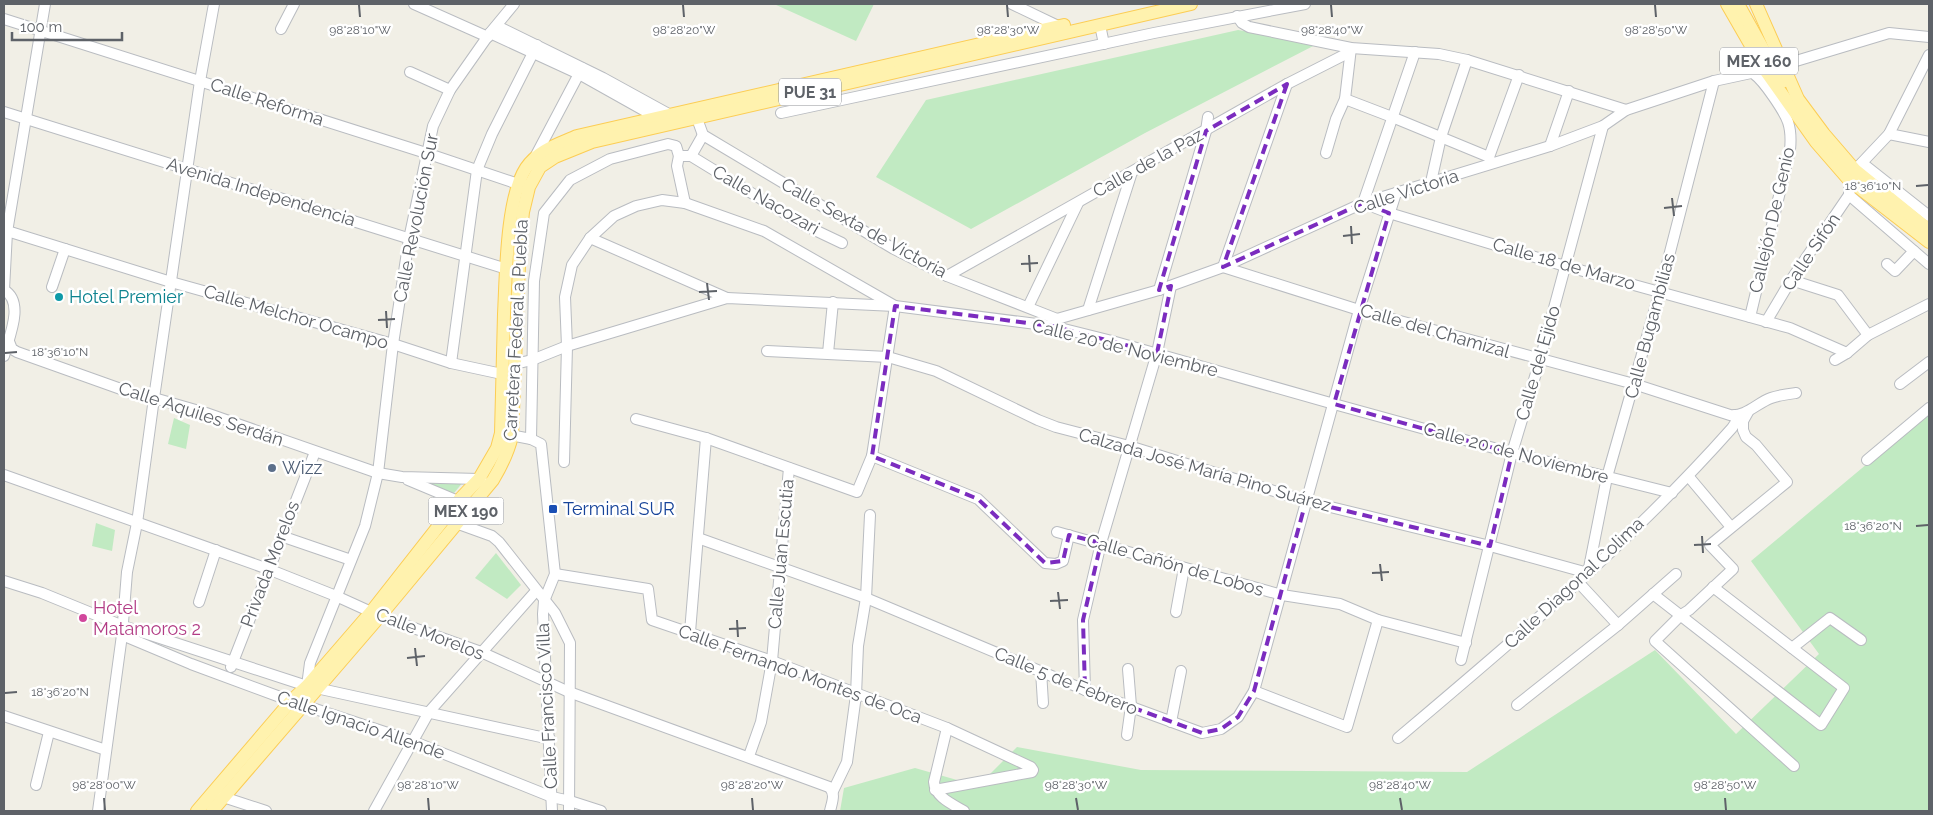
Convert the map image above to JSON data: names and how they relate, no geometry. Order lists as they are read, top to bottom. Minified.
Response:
{"streets":{"main road":["MEX 160","PUE 31","Carretera Federal a Puebla","MEX 190"],"street":["Calle Reforma","Calle de la Paz","Avenida Independencia","Calle Victoria","Calle Nacozari","Calle Revolución Sur","Callejón De Genio","Calle Sexta de Victoria","Calle Sifón","Calle 18 de Marzo","Calle Melchor Ocampo","Calle Bugambilias","Calle del Chamizal","Calle 20 de Noviembre","Calle del Ejido","Calle Aquiles Serdán","Calzada José María Pino Suárez","Calle Juan Escutia","Privada Morelos","Calle Cañón de Lobos","Calle Diagonal Colima","Calle Morelos","Calle Fernando Montes de Oca","Calle 5 de Febrero","Calle Francisco Villa","Calle Ignacio Allende"]},"crossings":[["MEX 160","Calle Victoria"],["MEX 160","Callejón De Genio"],["MEX 160","Calle Sifón"],["Calle Reforma","Calle Revolución Sur"],["Calle Reforma","Carretera Federal a Puebla"],["Calle de la Paz","Calle Sexta de Victoria"],["Avenida Independencia","Calle Revolución Sur"],["Avenida Independencia","Carretera Federal a Puebla"],["Calle Victoria","Callejón De Genio"],["Calle Victoria","Calle Sexta de Victoria"],["Calle Victoria","Calle 18 de Marzo"],["Calle Victoria","Calle Bugambilias"],["Calle Victoria","Calle del Chamizal"],["Calle Victoria","Calle 20 de Noviembre"],["Calle Victoria","Calle del Ejido"],["Calle Victoria","Calle 5 de Febrero"],["Calle Revolución Sur","Calle Melchor Ocampo"],["Calle Revolución Sur","Carretera Federal a Puebla"],["Calle Revolución Sur","Calle Aquiles Serdán"],["Calle Revolución Sur","Calle Morelos"],["Callejón De Genio","Calle 18 de Marzo"],["Calle Sexta de Victoria","Calle 20 de Noviembre"],["Calle Sifón","Calle 18 de Marzo"],["Calle 18 de Marzo","Calle Bugambilias"],["Calle 18 de Marzo","Calle del Ejido"],["Calle 18 de Marzo","Calle 5 de Febrero"],["Calle Melchor Ocampo","Carretera Federal a Puebla"],["Calle Bugambilias","Calle del Chamizal"],["Calle Bugambilias","Calle 20 de Noviembre"],["Calle Bugambilias","Calzada José María Pino Suárez"],["Calle Bugambilias","Calle Diagonal Colima"],["Carretera Federal a Puebla","Calle 20 de Noviembre"],["Carretera Federal a Puebla","Calle Aquiles Serdán"],["Carretera Federal a Puebla","MEX 190"],["Carretera Federal a Puebla","Calle Morelos"],["Carretera Federal a Puebla","Calle Francisco Villa"],["Carretera Federal a Puebla","Calle Ignacio Allende"],["Calle del Chamizal","Calle del Ejido"],["Calle del Chamizal","Calle Diagonal Colima"],["Calle del Chamizal","Calle 5 de Febrero"],["Calle 20 de Noviembre","Calle del Ejido"],["Calle 20 de Noviembre","Calle Diagonal Colima"],["Calle 20 de Noviembre","Calle 5 de Febrero"],["Calle del Ejido","Calzada José María Pino Suárez"],["Calle del Ejido","Calle Cañón de Lobos"],["Calle Aquiles Serdán","Privada Morelos"],["Calzada José María Pino Suárez","Calle Diagonal Colima"],["Calzada José María Pino Suárez","Calle 5 de Febrero"],["MEX 190","Calle Ignacio Allende"],["Calle Juan Escutia","Calle Morelos"],["Calle Juan Escutia","Calle Fernando Montes de Oca"],["Calle Juan Escutia","Calle 5 de Febrero"],["Privada Morelos","Calle Morelos"],["Privada Morelos","Calle Ignacio Allende"],["Calle Cañón de Lobos","Calle 5 de Febrero"],["Calle Morelos","Calle Francisco Villa"],["Calle Francisco Villa","Calle Ignacio Allende"]],"places":{"other":["Hotel Premier","Wizz","Hotel Matamoros 2"],"transit":["Terminal SUR"]},"scale_bar":"100 m","coordinates":["98°28'10\"W","98°28'20\"W","98°28'30\"W","98°28'40\"W","98°28'50\"W","18°36'10\"N","18°36'20\"N","98°28'00\"W"]}
